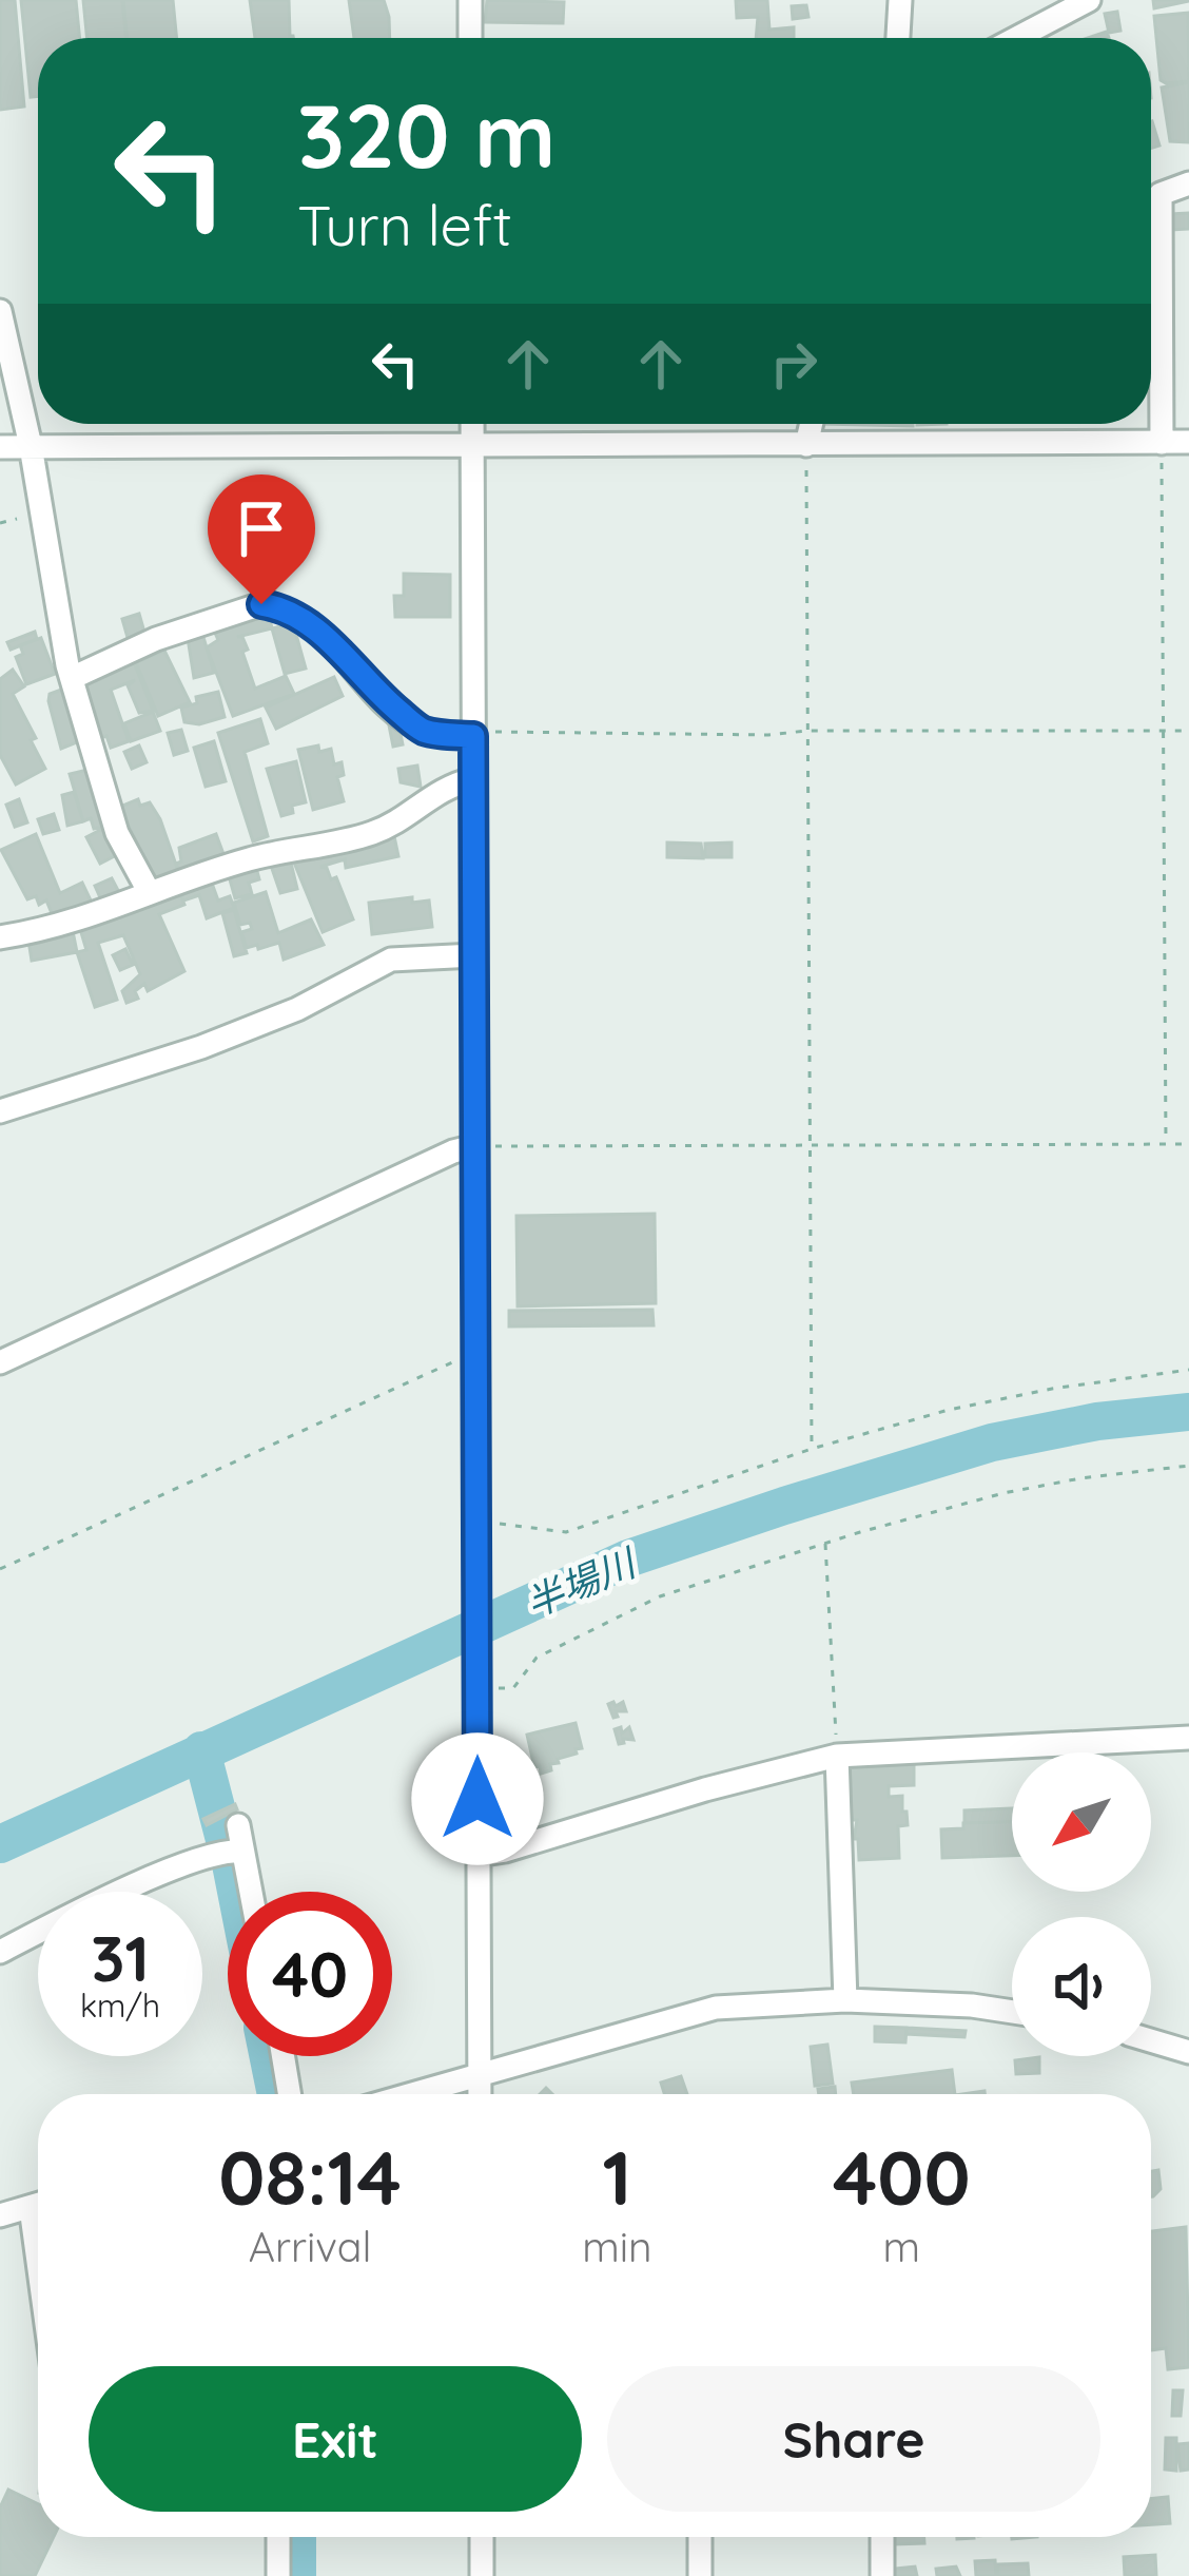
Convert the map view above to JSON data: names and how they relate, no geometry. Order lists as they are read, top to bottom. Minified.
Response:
{"water":["半場川"],"north":"bottom left","page":{"turn":["320 m","Turn left"],"speed":"31 km/h","limit":"40","eta":["08:14","Arrival","1","min","400","m"],"buttons":["Exit","Share"]}}
